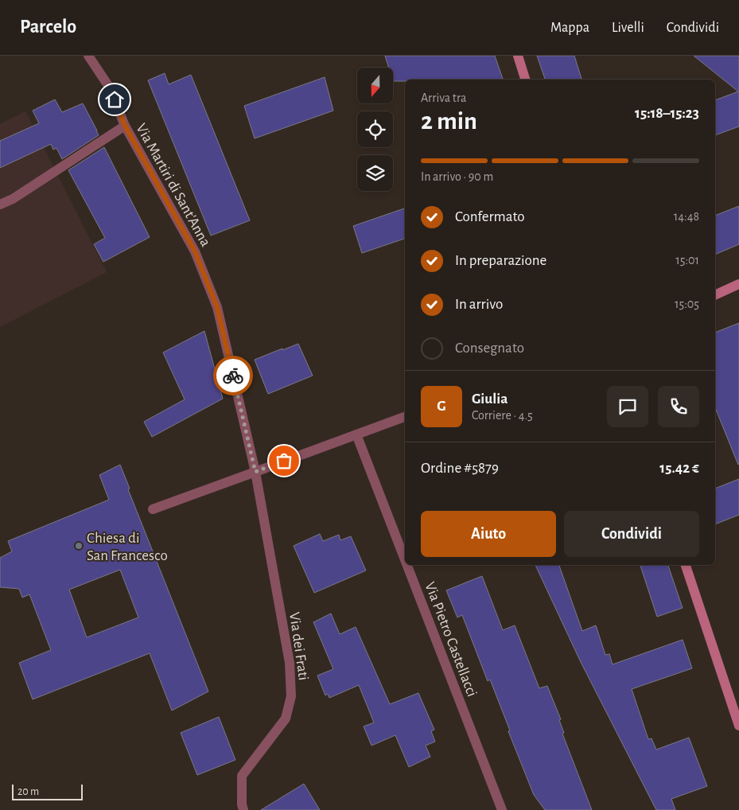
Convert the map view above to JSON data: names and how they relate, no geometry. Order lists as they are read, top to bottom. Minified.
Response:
{"streets":{"street":["Via Martiri di Sant'Anna","Via Pietro Castellacci","Via dei Frati"]},"crossings":[["Via Martiri di Sant'Anna","Via dei Frati"]],"places":["Chiesa di San Francesco"],"scale_bar":"20 m","north":"bottom","page":{"header":"Parcelo","nav":["Mappa","Livelli","Condividi"],"heading":["2 min","Arriva tra","15:18–15:23"],"panel":["Giulia","Corriere · 4.5","Ordine #5879","15.42 €"],"bar":"In arrivo · 90 m","list":[["Confermato","14:48"],["In preparazione","15:01"],["In arrivo","15:05"],"Consegnato"],"round":"G","buttons":["Aiuto","Condividi"],"scale":"20 m"}}
